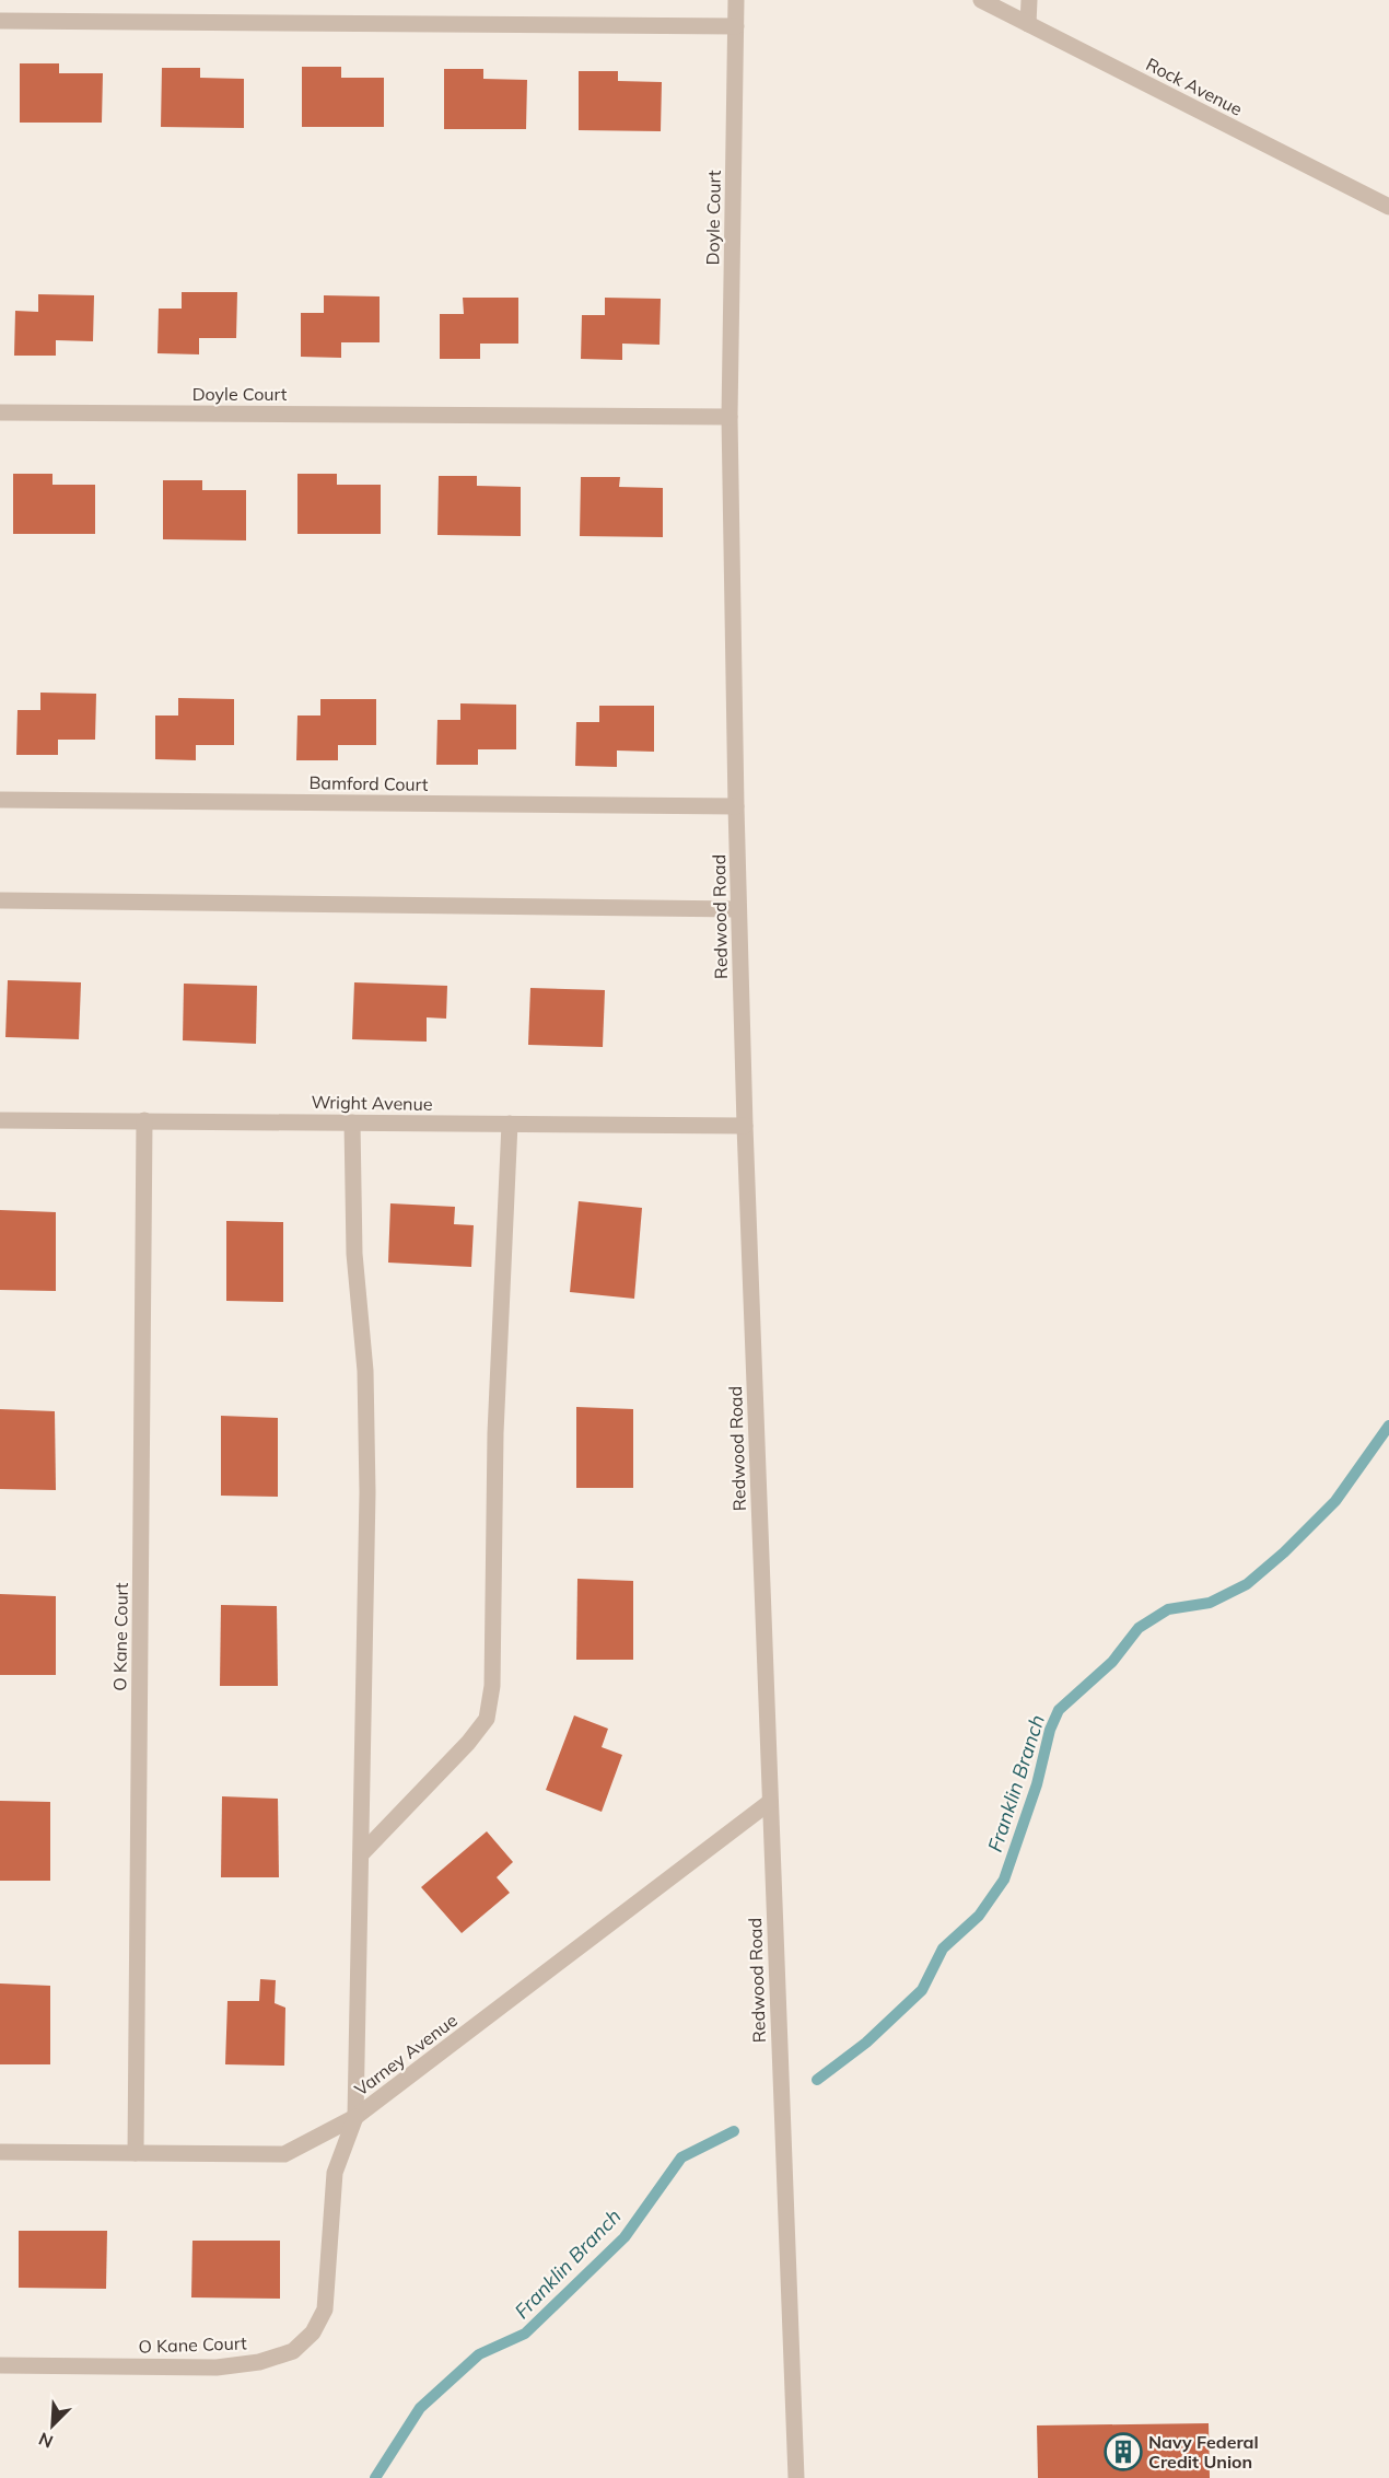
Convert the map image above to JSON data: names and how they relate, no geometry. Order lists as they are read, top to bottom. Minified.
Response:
{"streets":{"street":["Rock Avenue","Doyle Court","Bamford Court","Redwood Road","Wright Avenue","O Kane Court","Varney Avenue"]},"crossings":[["Doyle Court","Redwood Road"],["Bamford Court","Redwood Road"],["Redwood Road","Wright Avenue"],["Redwood Road","Varney Avenue"],["Wright Avenue","O Kane Court"],["O Kane Court","Varney Avenue"]],"water":["Franklin Branch"],"places":{"building":["Navy Federal Credit Union"]},"north":"bottom left"}
